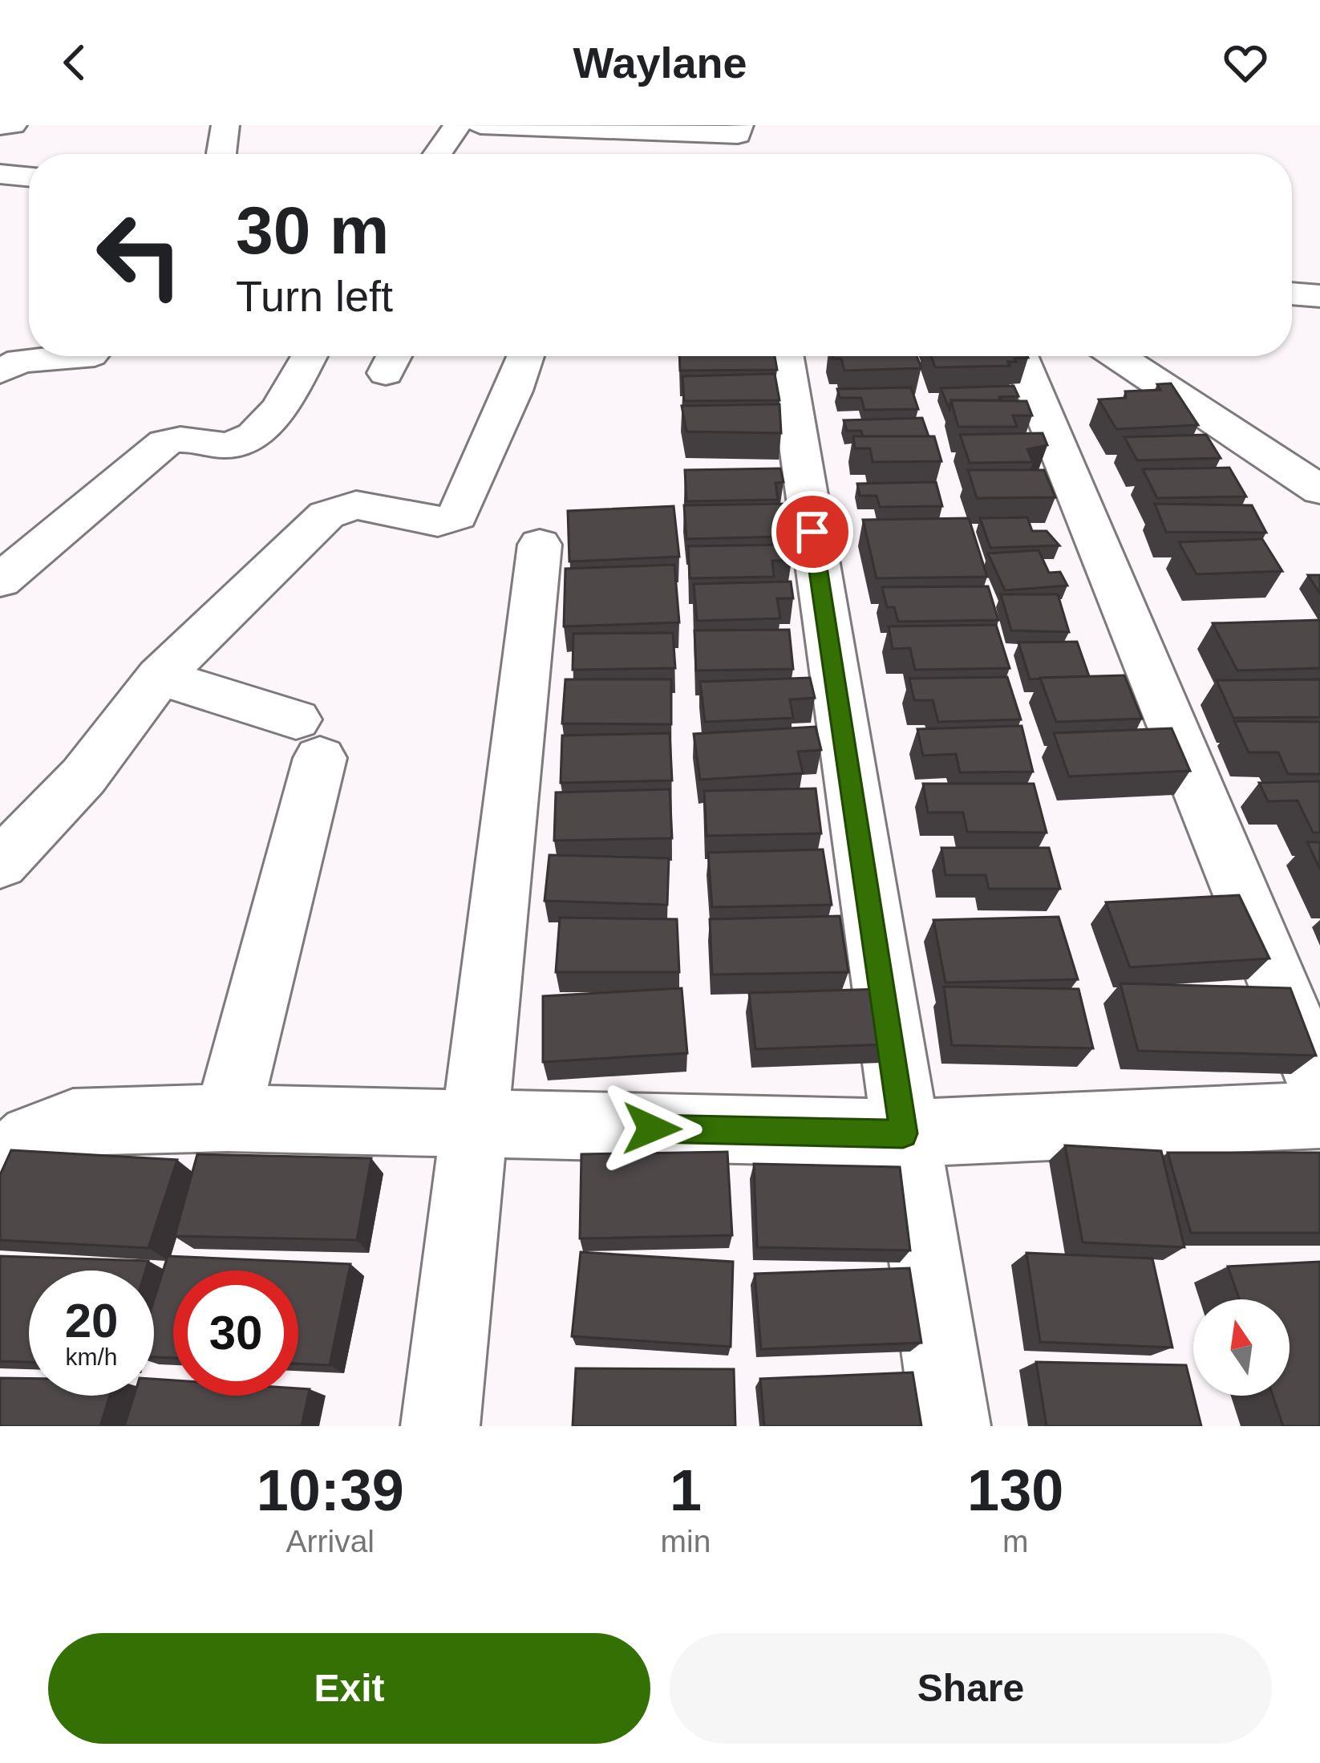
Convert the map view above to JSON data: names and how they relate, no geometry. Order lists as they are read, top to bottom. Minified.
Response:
{"north":"top","page":{"header":"Waylane","turn":["30 m","Turn left"],"speed":"20 km/h","limit":"30","eta":["10:39","Arrival","1","min","130","m"],"buttons":["Exit","Share"]}}
